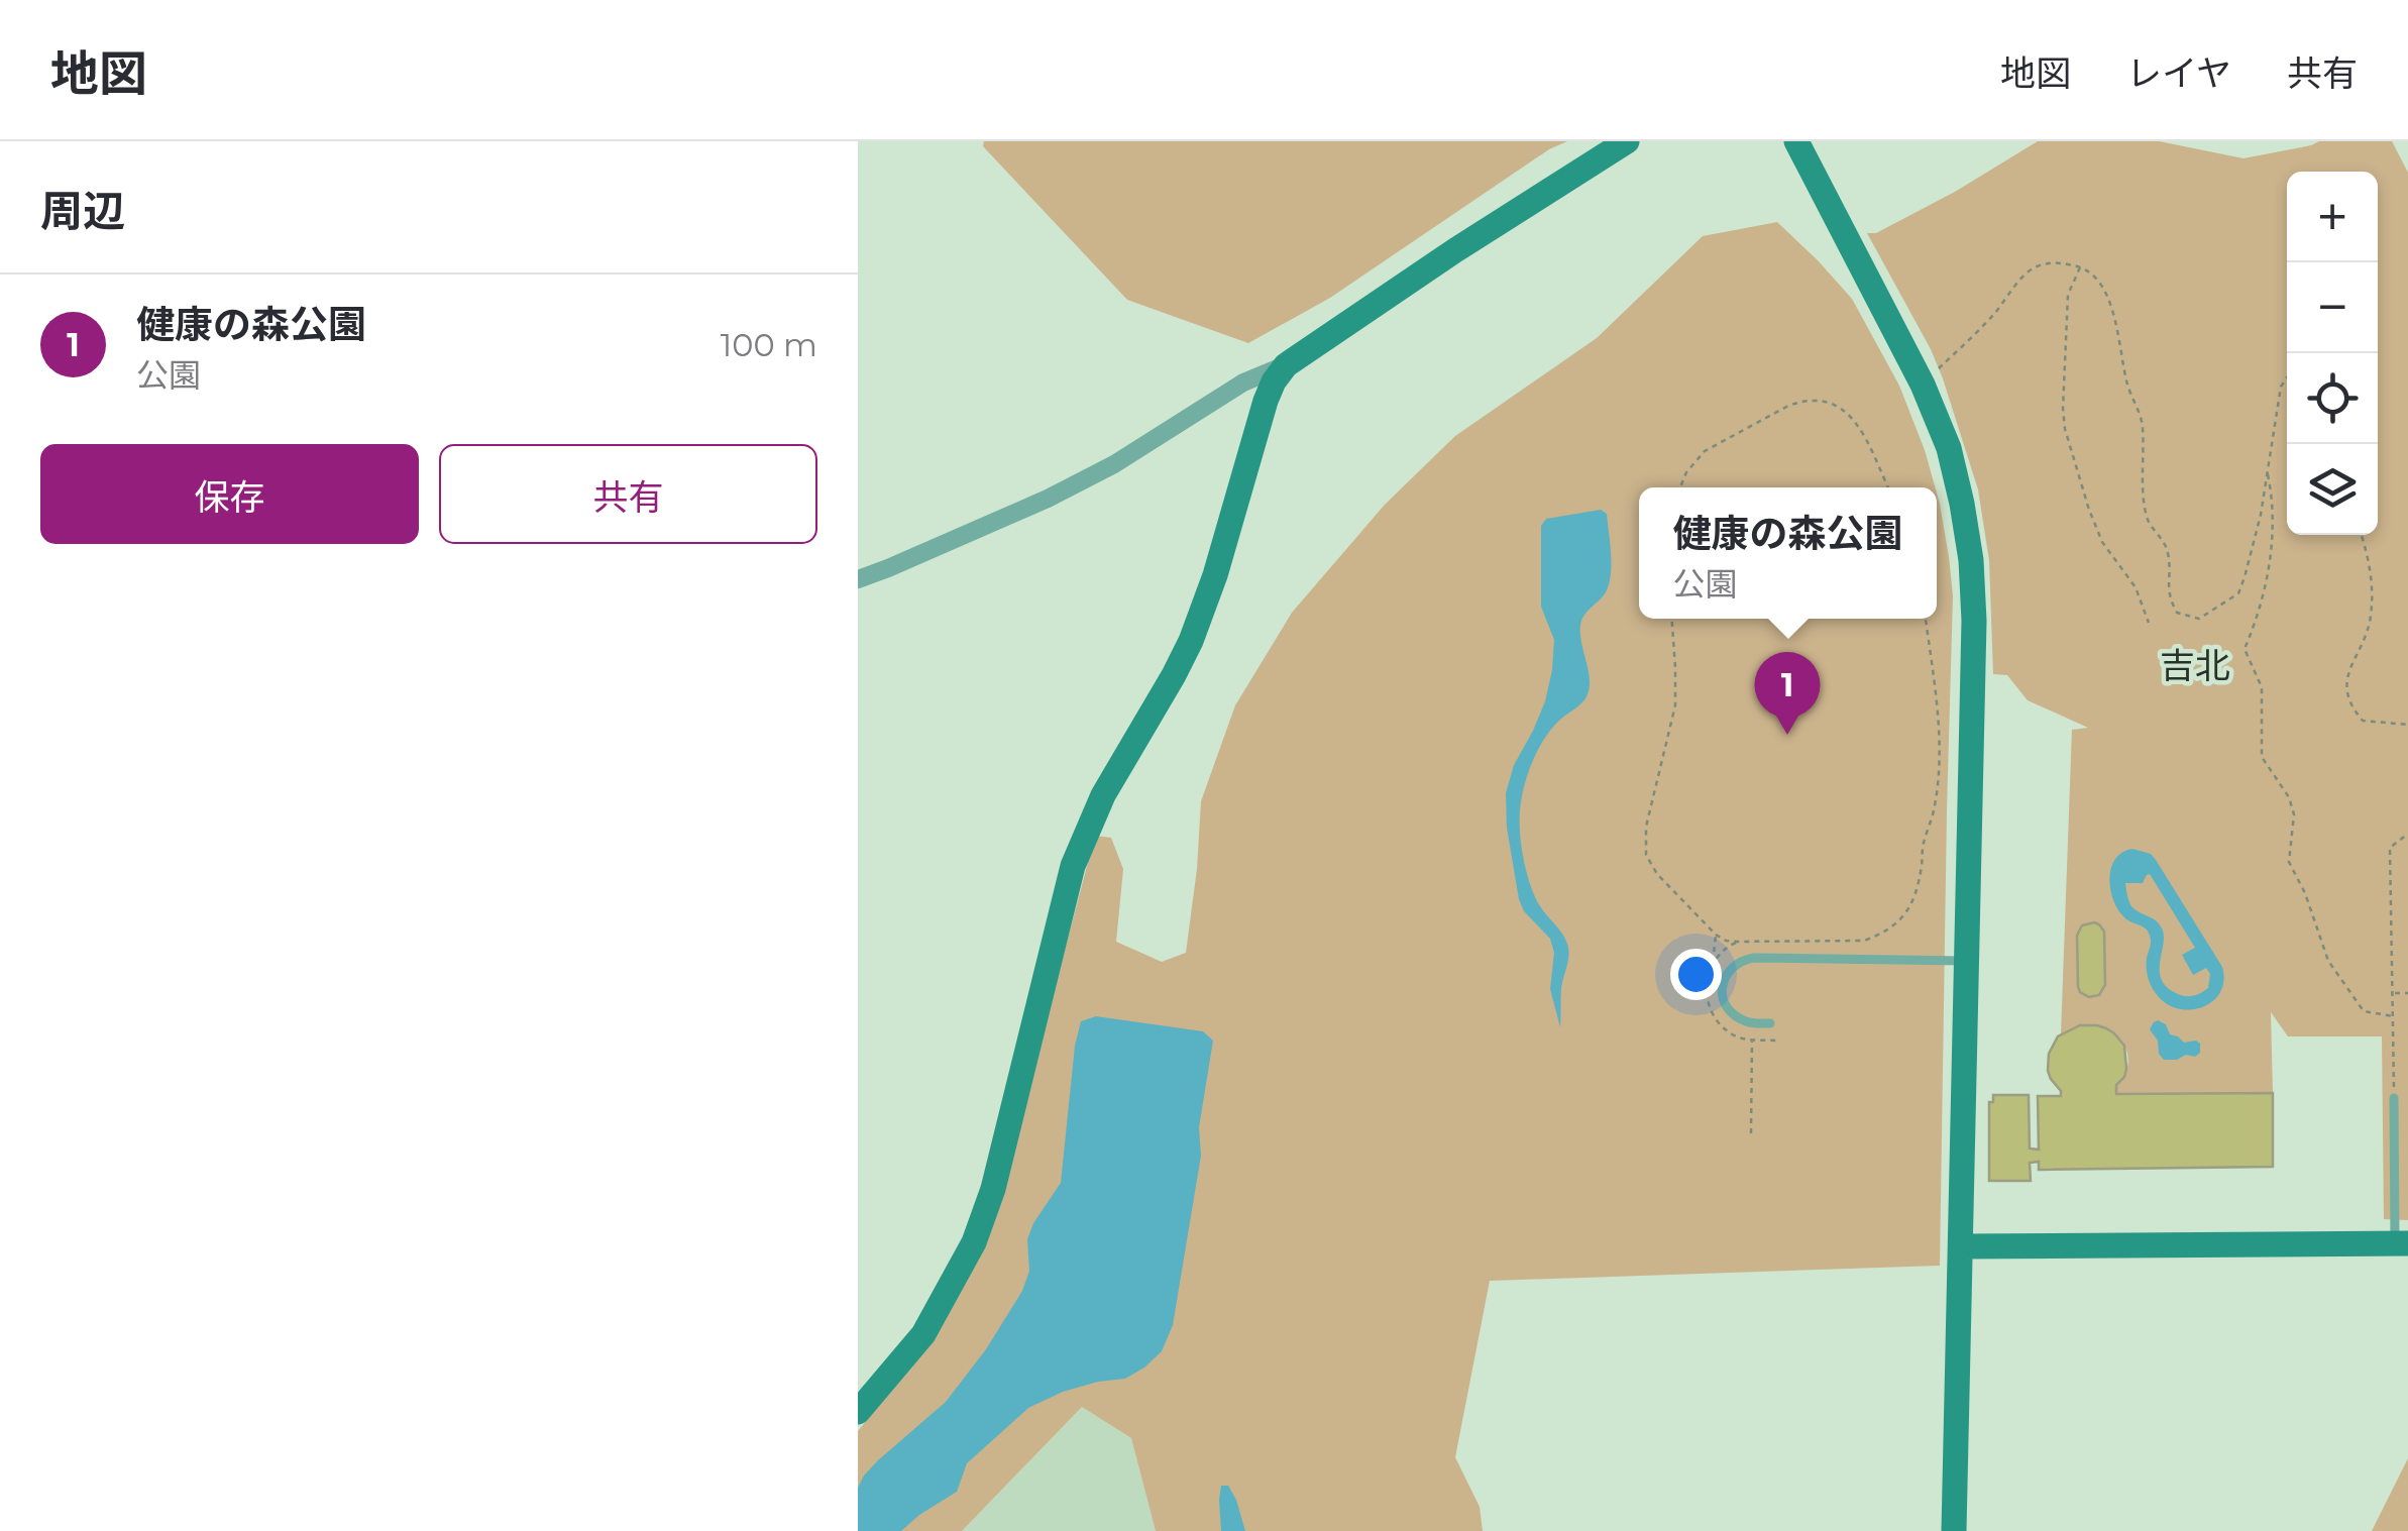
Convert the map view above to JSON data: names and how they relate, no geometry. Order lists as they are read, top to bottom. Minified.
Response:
{"districts":["吉北"],"page":{"header":"地図","nav":["地図","レイヤ","共有"],"heading":"周辺","map_buttons":["+","−"],"list":[{"mark":"1","name":"健康の森公園","note":"公園","value":"100 m"}],"buttons":["保存","共有"],"popup":["健康の森公園","公園"],"pins":"1"}}
